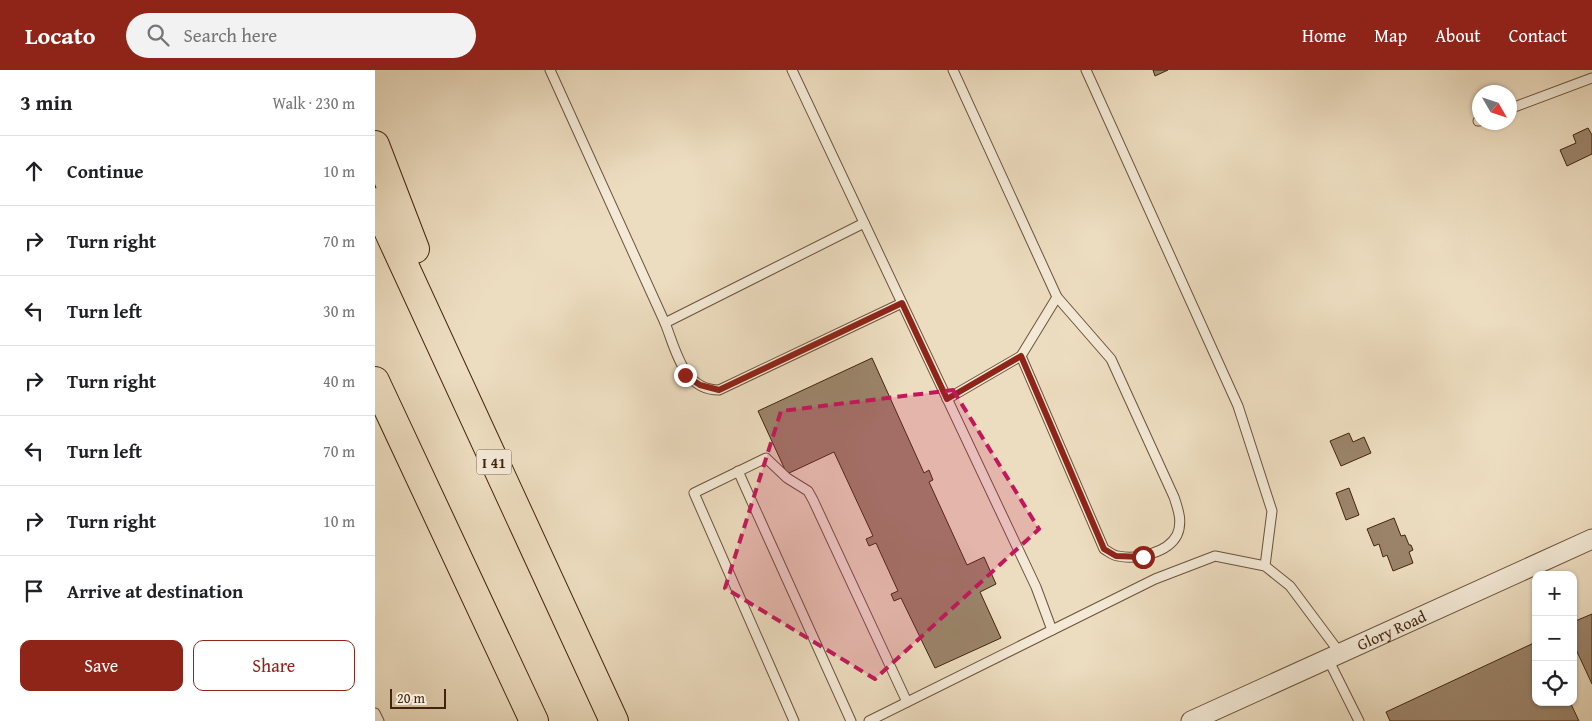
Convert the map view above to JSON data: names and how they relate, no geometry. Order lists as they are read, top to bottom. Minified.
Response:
{"streets":{"highway":["I 41"],"street":["Glory Road"]},"scale_bar":"20 m","north":"bottom right","page":{"header":"Locato","search":"Search here","nav":["Home","Map","About","Contact"],"heading":["3 min","Walk · 230 m"],"list":[["Continue","10 m"],["Turn right","70 m"],["Turn left","30 m"],["Turn right","40 m"],["Turn left","70 m"],["Turn right","10 m"],"Arrive at destination"],"map_buttons":["+","−"],"buttons":["Save","Share"],"scale":"20 m"}}
